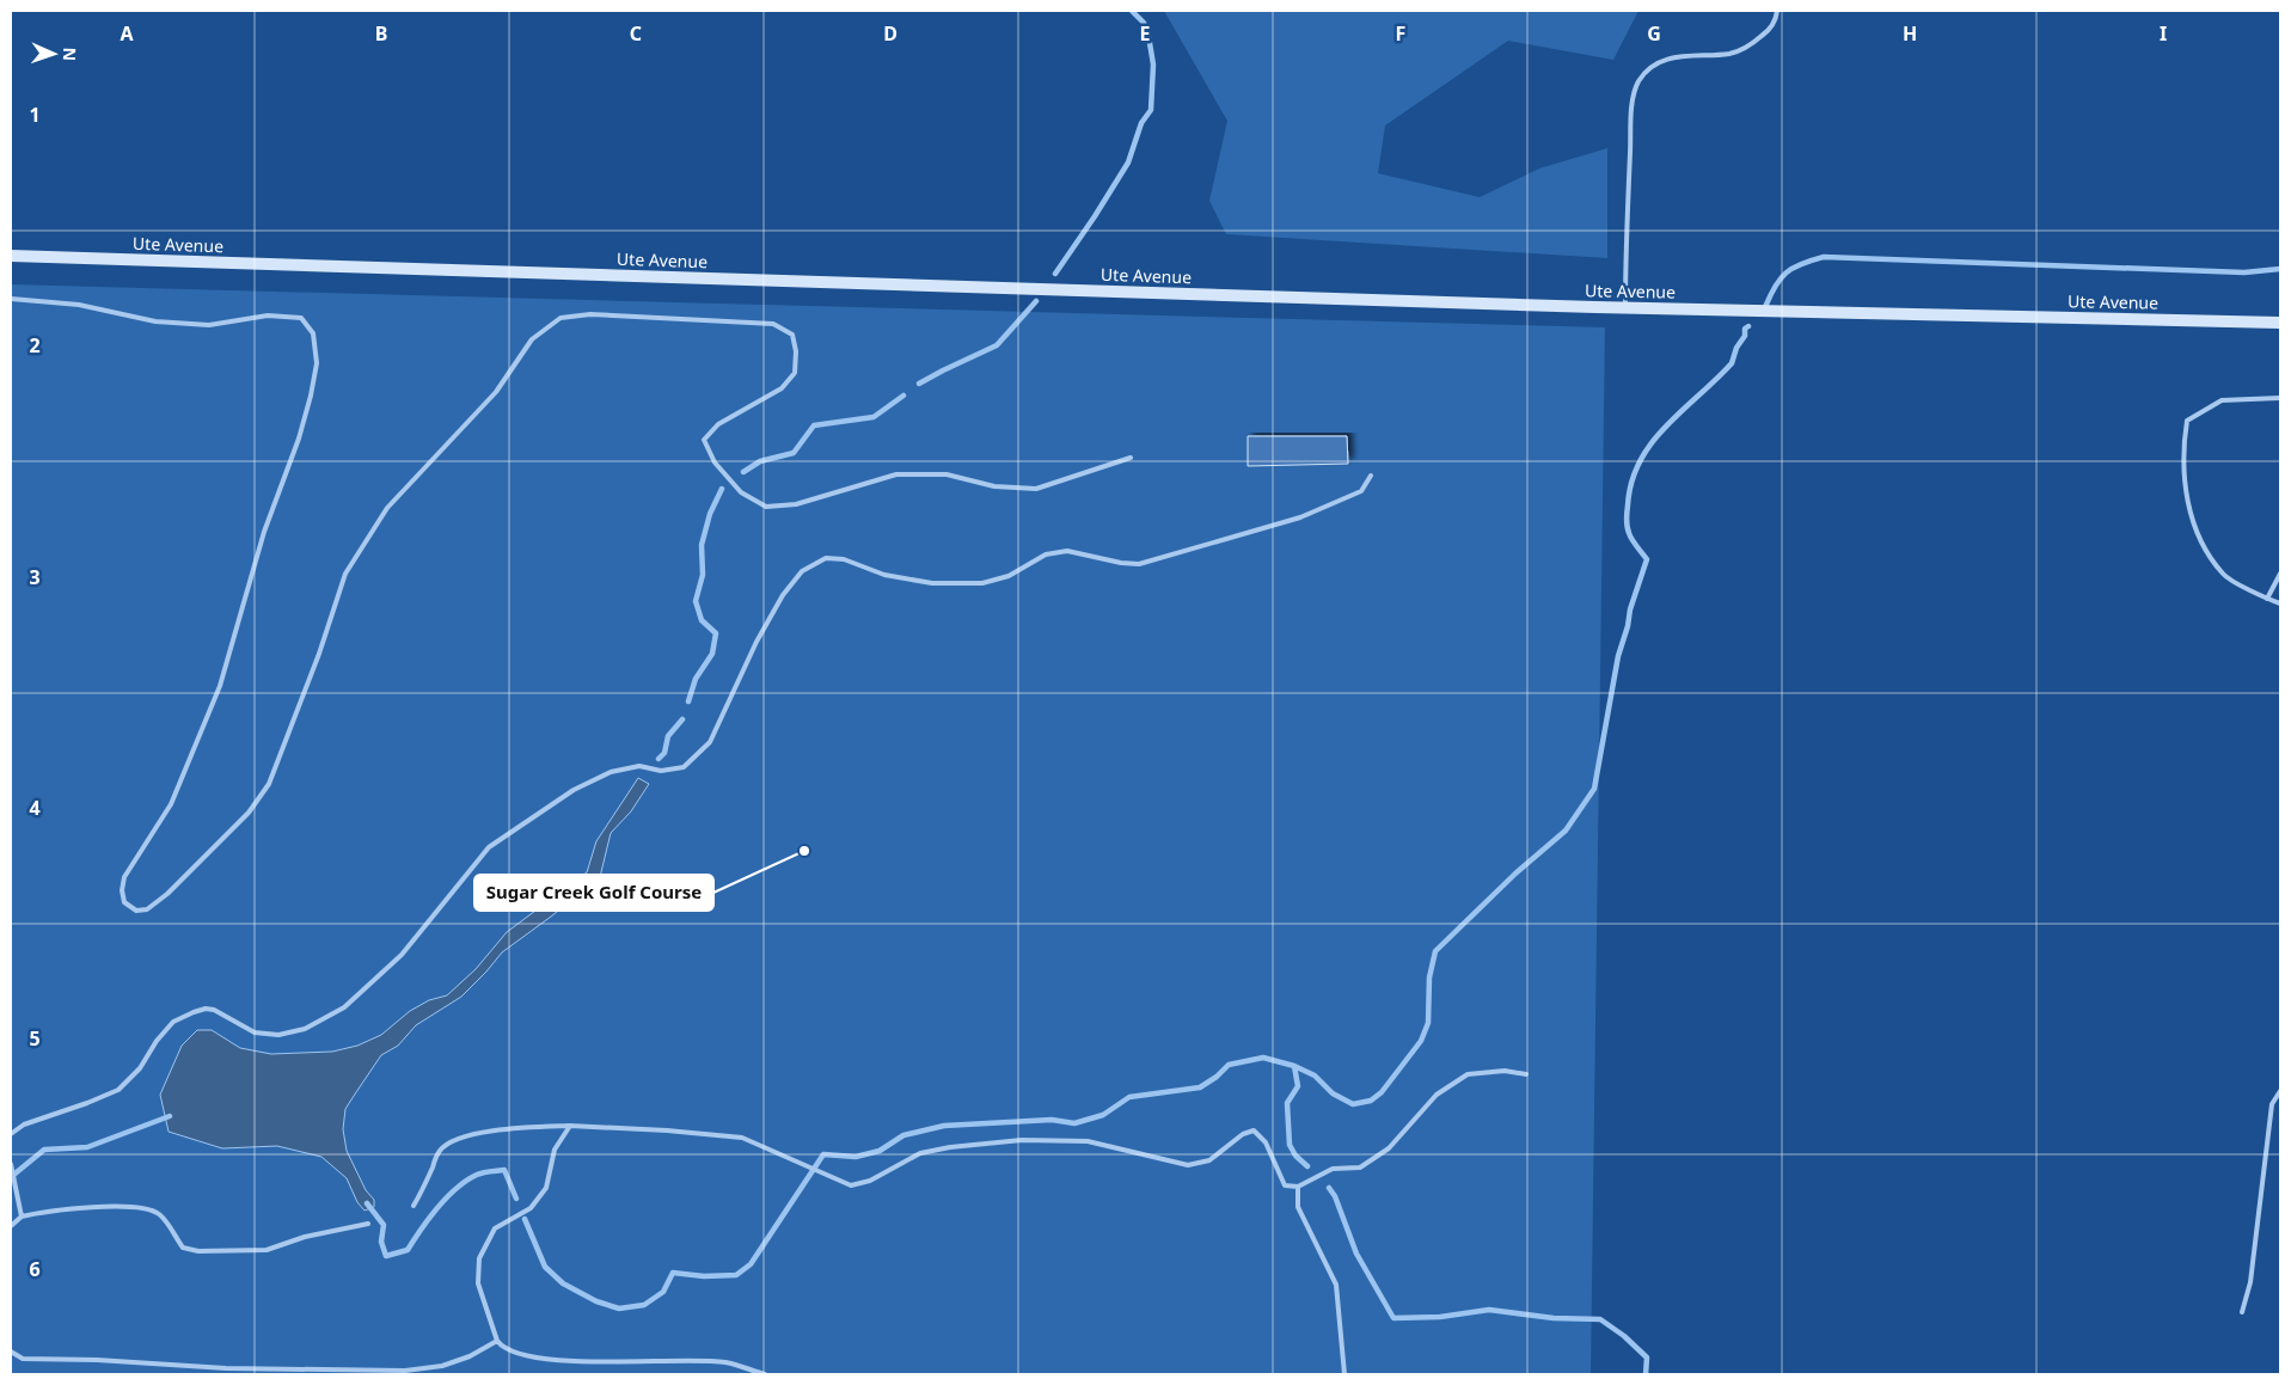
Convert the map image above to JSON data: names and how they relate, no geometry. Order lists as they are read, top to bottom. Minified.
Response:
{"streets":{"main road":["Ute Avenue"]},"places":["Sugar Creek Golf Course"],"north":"right","grid":{"columns":["A","B","C","D","E","F","G","H","I"],"rows":["1","2","3","4","5","6"]}}
